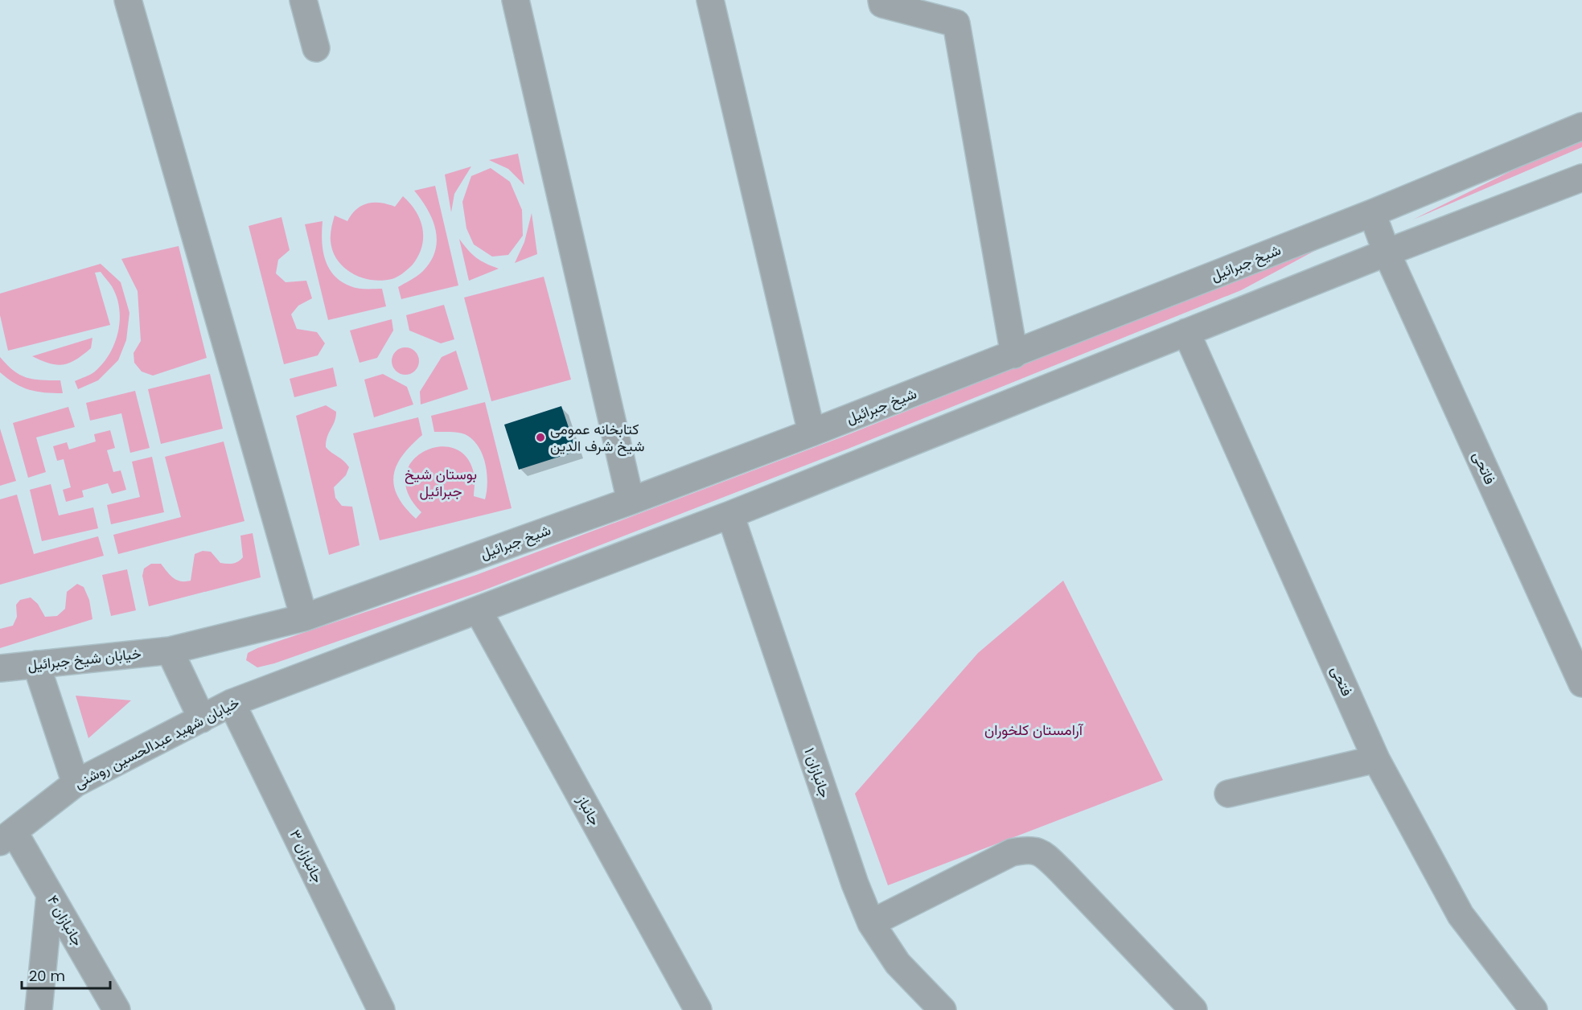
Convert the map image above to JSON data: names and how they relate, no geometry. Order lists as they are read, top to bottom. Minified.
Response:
{"streets":{"street":["شیخ جبرائیل","فاتحی","خیابان شیخ جبرائیل","فتحی","خیابان شهید عبدالحسین روشنی","جانبازان ۱","جانباز","جانبازان ۳","جانبازان ۴"]},"crossings":[["شیخ جبرائیل","فاتحی"],["شیخ جبرائیل","خیابان شیخ جبرائیل"],["خیابان شهید عبدالحسین روشنی","جانباز"],["خیابان شهید عبدالحسین روشنی","جانبازان ۳"],["خیابان شهید عبدالحسین روشنی","جانبازان ۴"]],"parks":["بوستان شیخ جبرائیل","آرامستان کلخوران"],"places":["کتابخانه عمومی شیخ شرف الدین"],"scale_bar":"20 m"}
